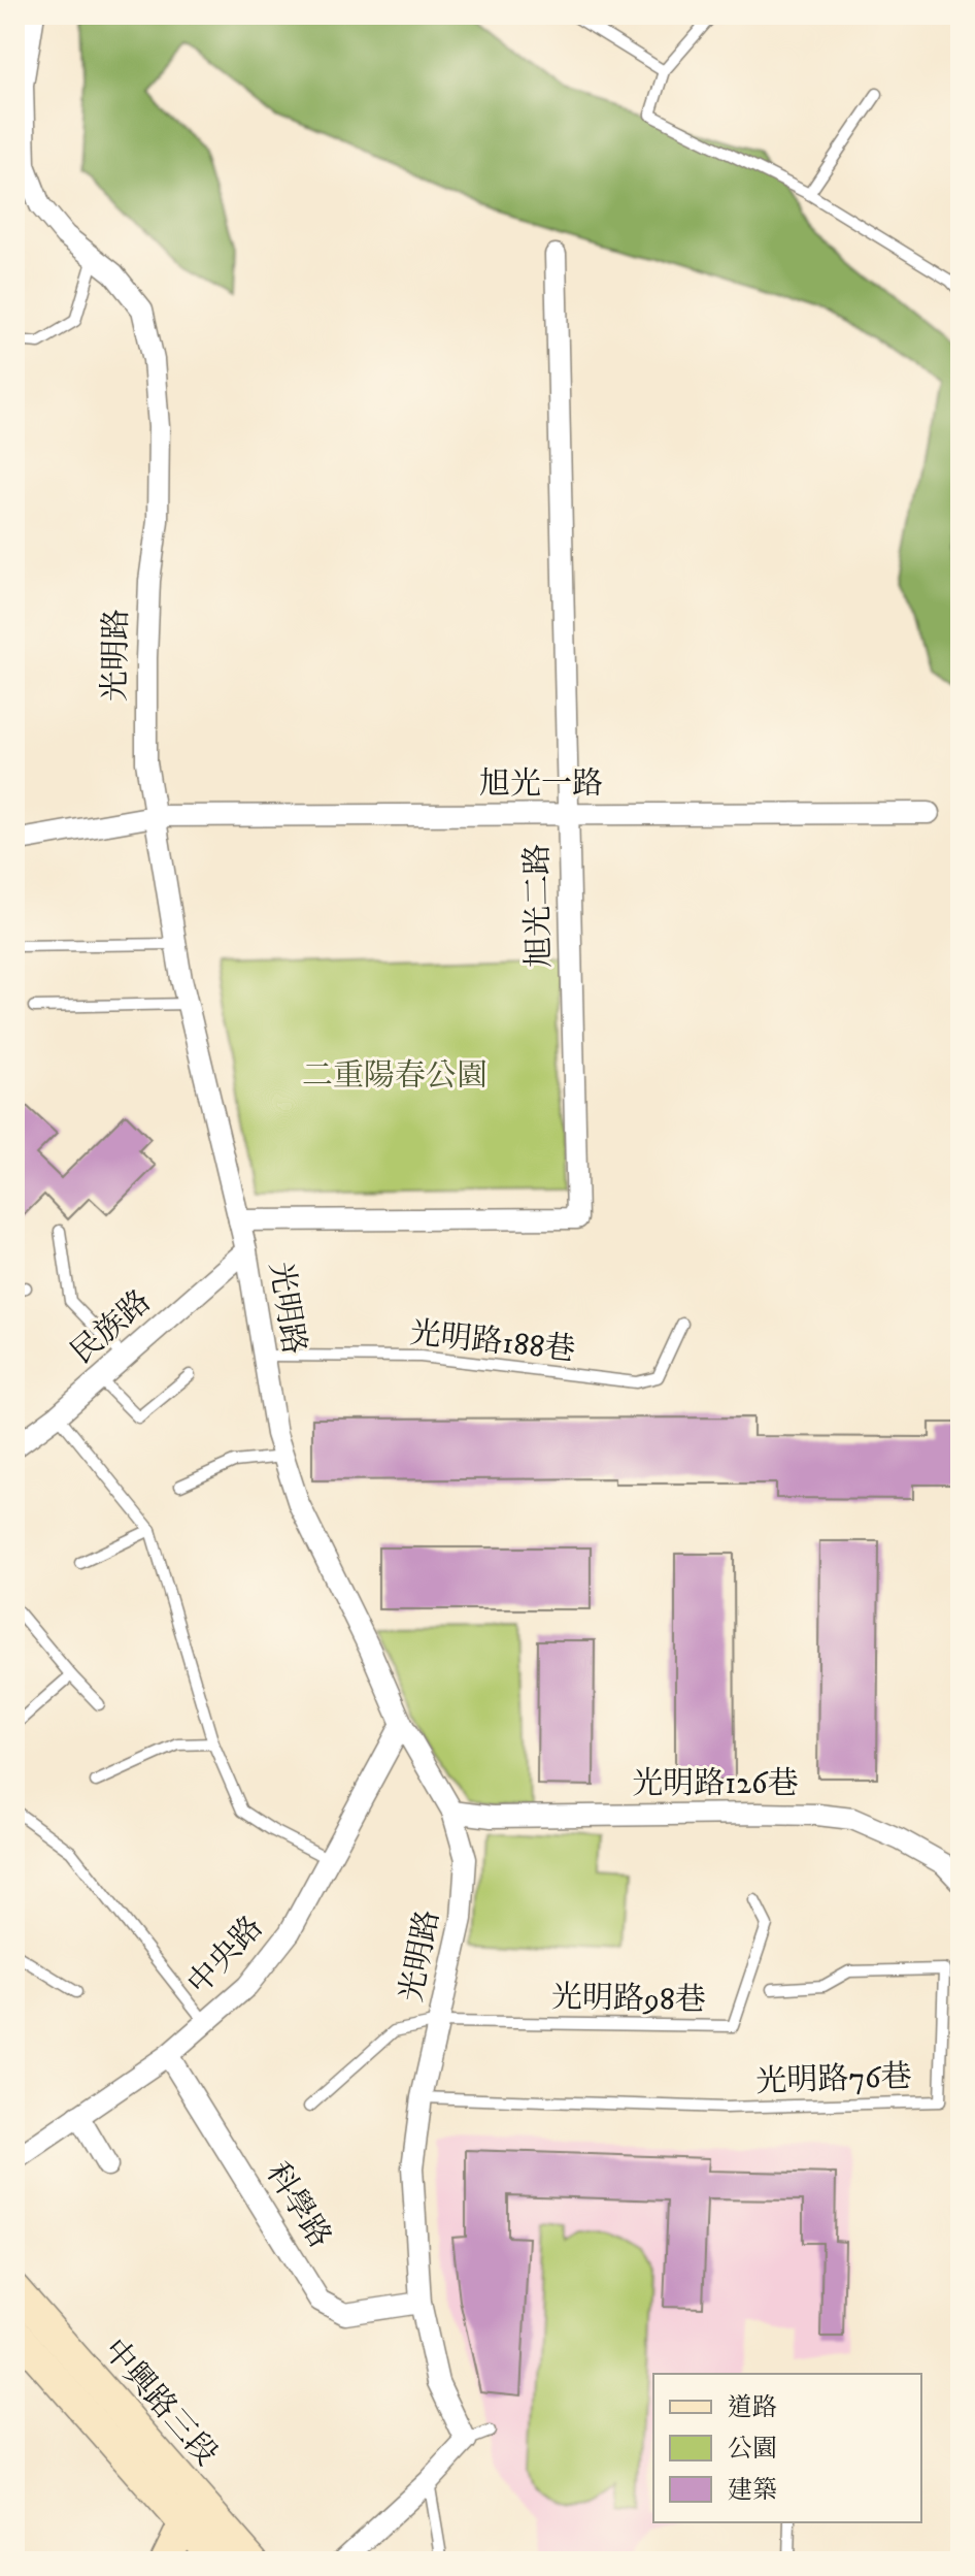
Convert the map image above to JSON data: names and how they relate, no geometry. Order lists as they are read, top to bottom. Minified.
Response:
{"streets":{"main road":["中興路三段"],"street":["光明路","旭光一路","旭光二路","民族路","光明路126巷","中央路","科學路"],"lane":["光明路188巷","光明路98巷","光明路76巷"]},"crossings":[["光明路","旭光一路"],["光明路","旭光二路"],["光明路","民族路"],["光明路","光明路188巷"],["光明路","光明路126巷"],["光明路","中央路"],["光明路","光明路98巷"],["光明路","光明路76巷"],["光明路","科學路"],["旭光一路","旭光二路"],["中央路","科學路"]],"parks":["二重陽春公園"],"legend":["道路","公園","建築"]}
